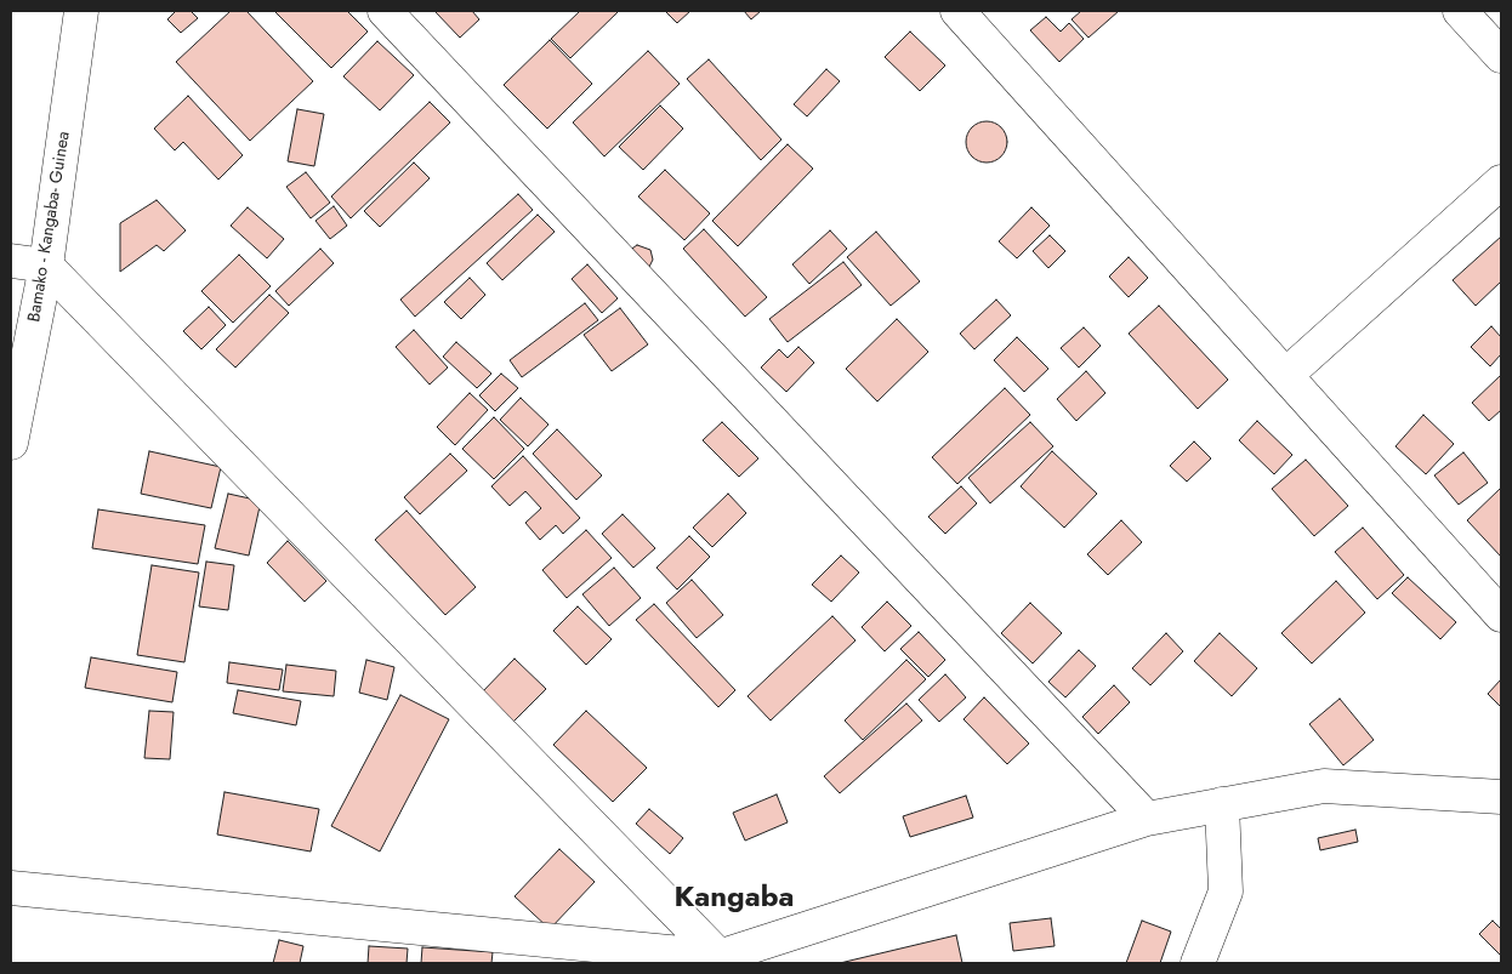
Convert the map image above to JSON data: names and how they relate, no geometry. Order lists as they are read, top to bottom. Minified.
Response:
{"streets":{"street":["Bamako - Kangaba- Guinea"]},"districts":["Kangaba"]}
